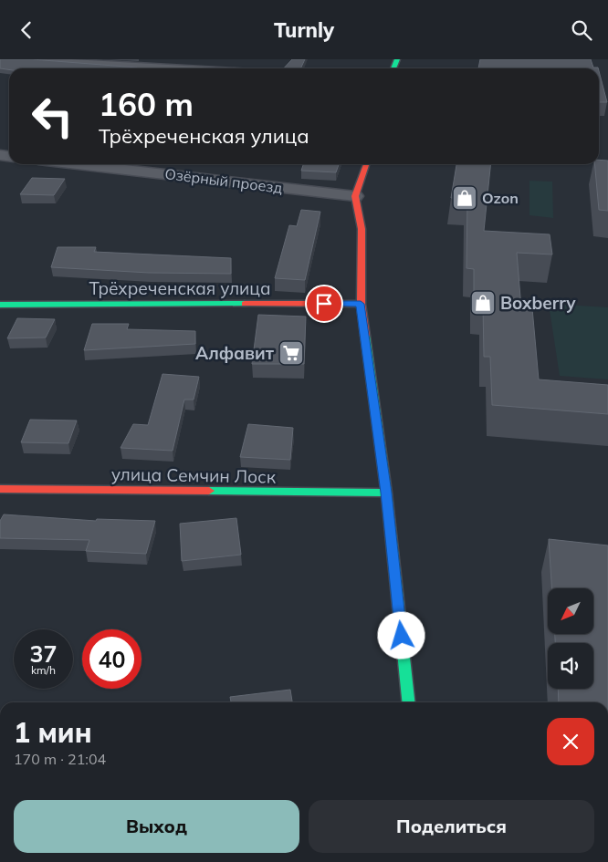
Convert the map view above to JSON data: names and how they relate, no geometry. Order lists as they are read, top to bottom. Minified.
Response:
{"streets":{"street":["Озёрный проезд","Трёхреченская улица","улица Семчин Лоск"]},"places":{"shop":["Ozon","Boxberry"],"supermarket":["Алфавит"]},"north":"bottom left","page":{"header":"Turnly","turn":["160 m","Трёхреченская улица"],"speed":"37 km/h","limit":"40","heading":["1 мин","170 m · 21:04"],"buttons":["Выход","Поделиться"]}}
